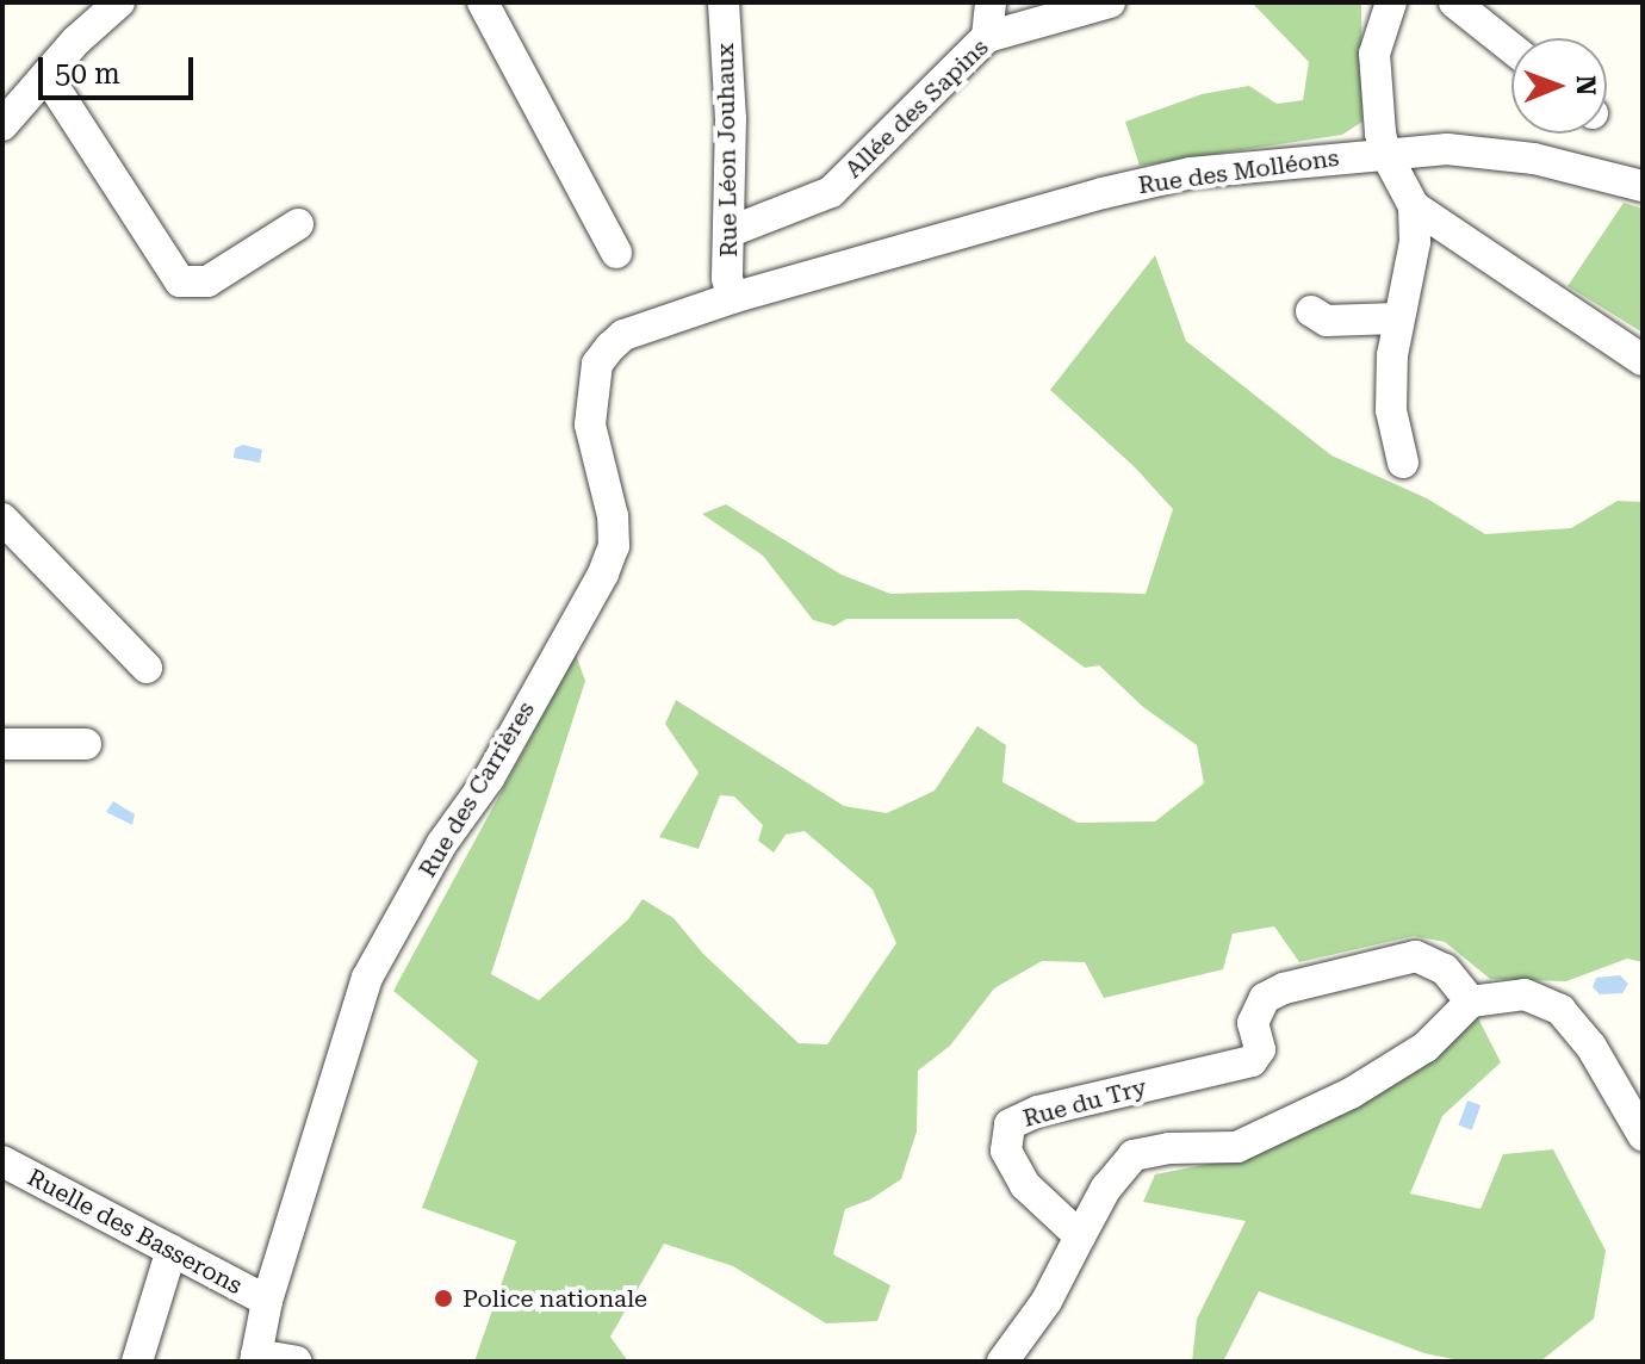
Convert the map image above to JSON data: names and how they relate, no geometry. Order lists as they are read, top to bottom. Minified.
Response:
{"streets":{"street":["Allée des Sapins","Rue Léon Jouhaux","Rue des Molléons","Rue des Carrières","Rue du Try","Ruelle des Basserons"]},"crossings":[["Allée des Sapins","Rue Léon Jouhaux"],["Rue Léon Jouhaux","Rue des Molléons"],["Rue Léon Jouhaux","Rue des Carrières"],["Rue des Molléons","Rue des Carrières"],["Rue des Carrières","Ruelle des Basserons"]],"places":["Police nationale"],"scale_bar":"50 m","north":"right"}
